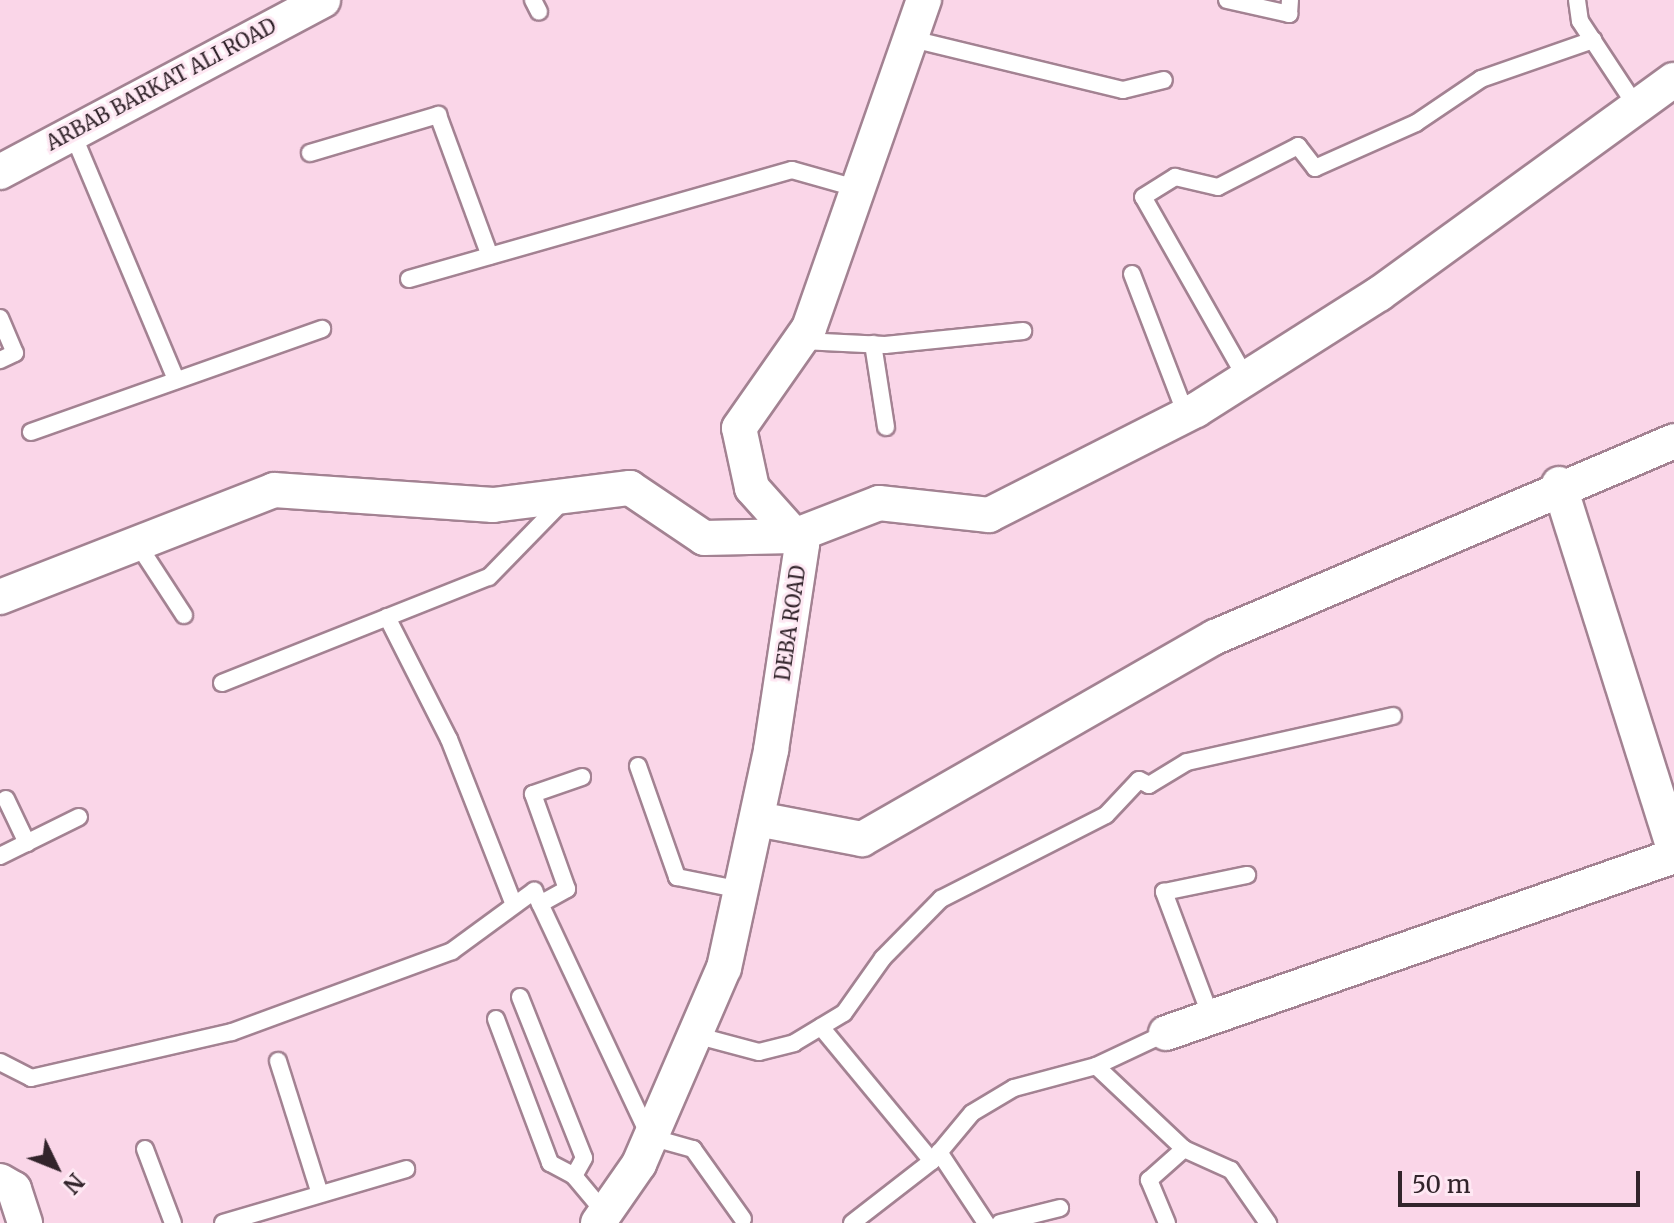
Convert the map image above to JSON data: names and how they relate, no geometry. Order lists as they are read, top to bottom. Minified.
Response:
{"streets":{"street":["ARBAB BARKAT ALI ROAD","DEBA ROAD"]},"scale_bar":"50 m","north":"bottom right"}
